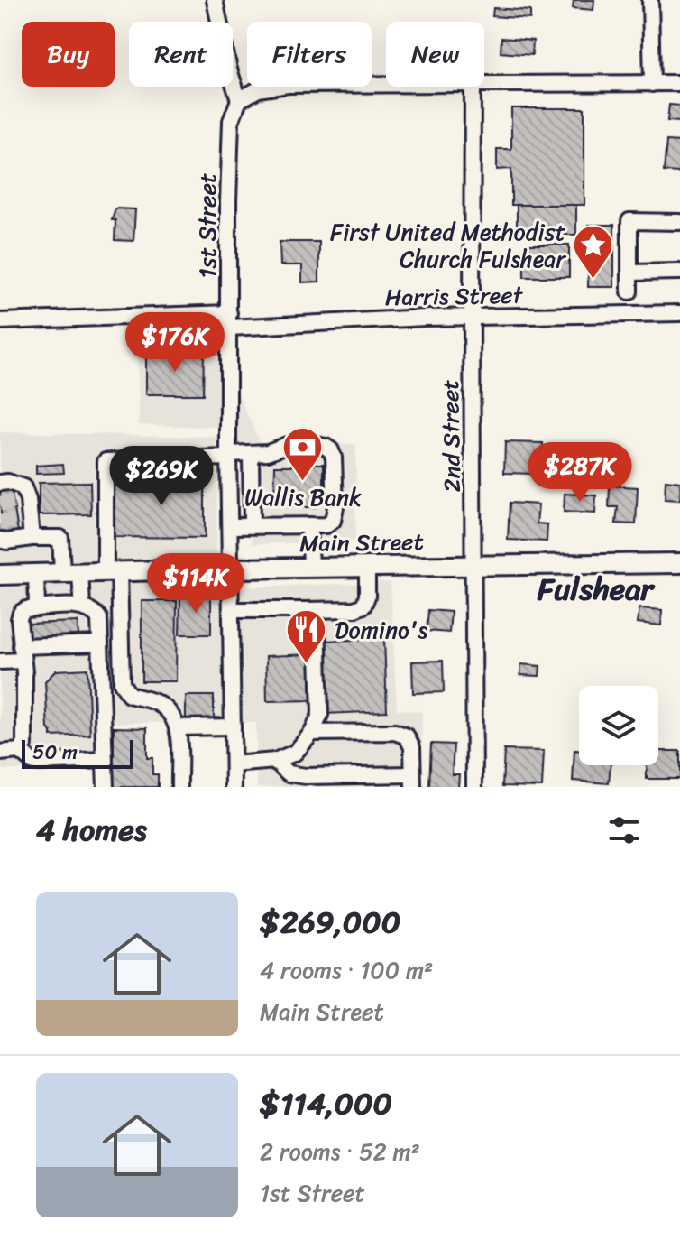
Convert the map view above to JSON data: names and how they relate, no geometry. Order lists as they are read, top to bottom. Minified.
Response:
{"streets":{"main road":["Main Street"],"street":["1st Street","Harris Street","2nd Street"]},"crossings":[["1st Street","Harris Street"],["1st Street","Main Street"],["Harris Street","2nd Street"],["2nd Street","Main Street"]],"districts":["Fulshear"],"places":{"place":["First United Methodist Church Fulshear"],"bank":["Wallis Bank"],"restaurant":["Domino's"]},"scale_bar":"50 m","page":{"chip":["Buy","Rent","Filters","New"],"price":["$176K","$287K","$269K","$114K"],"scale":"50 m","heading":"4 homes","list":[{"name":"$269,000","note":"4 rooms · 100 m² · Main Street"},{"name":"$114,000","note":"2 rooms · 52 m² · 1st Street"}]}}
